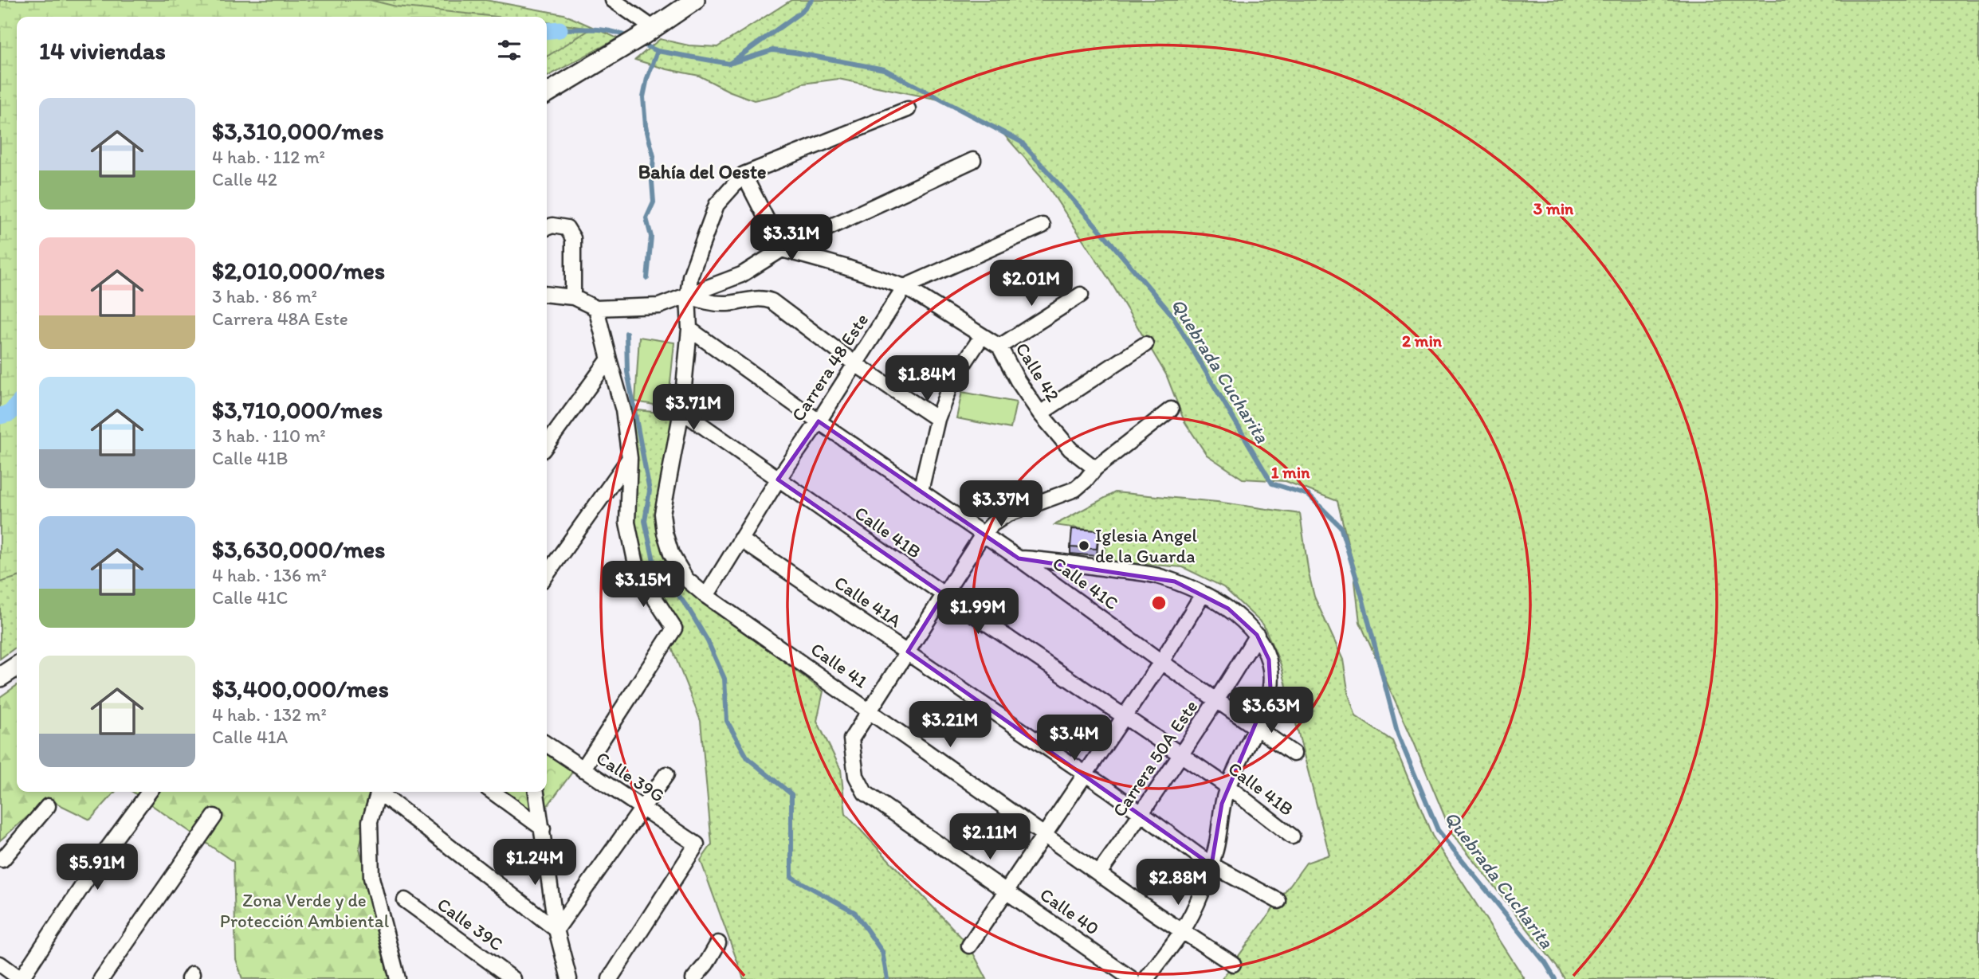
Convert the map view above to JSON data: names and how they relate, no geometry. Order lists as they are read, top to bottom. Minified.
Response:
{"streets":{"street":["Carrera 48 Este","Calle 42","Calle 41B","Calle 41C","Calle 41A","Calle 41","Carrera 50A Este","Calle 39G","Calle 40","Calle 39C"]},"crossings":[["Carrera 48 Este","Calle 42"],["Carrera 48 Este","Calle 41B"],["Carrera 48 Este","Calle 41C"],["Carrera 48 Este","Calle 41A"],["Carrera 48 Este","Calle 41"],["Calle 41B","Calle 41"],["Calle 41B","Carrera 50A Este"],["Calle 41C","Calle 41"],["Calle 41C","Carrera 50A Este"],["Calle 41A","Carrera 50A Este"],["Calle 41","Carrera 50A Este"],["Calle 41","Calle 40"]],"districts":["Bahía del Oeste"],"water":["Quebrada Cucharita"],"parks":["Zona Verde y de Protección Ambiental"],"places":["Iglesia Angel de la Guarda"],"page":{"heading":"14 viviendas","list":[{"name":"$3,310,000/mes","note":"4 hab. · 112 m² · Calle 42"},{"name":"$2,010,000/mes","note":"3 hab. · 86 m² · Carrera 48A Este"},{"name":"$3,710,000/mes","note":"3 hab. · 110 m² · Calle 41B"},{"name":"$3,630,000/mes","note":"4 hab. · 136 m² · Calle 41C"},{"name":"$3,400,000/mes","note":"4 hab. · 132 m² · Calle 41A"}],"price":["$3.31M","$2.01M","$1.84M","$3.71M","$3.37M","$3.15M","$1.99M","$3.63M","$3.21M","$3.4M","$2.11M","$1.24M","$5.91M","$2.88M"]},"rings":["3 min","2 min","1 min"]}
